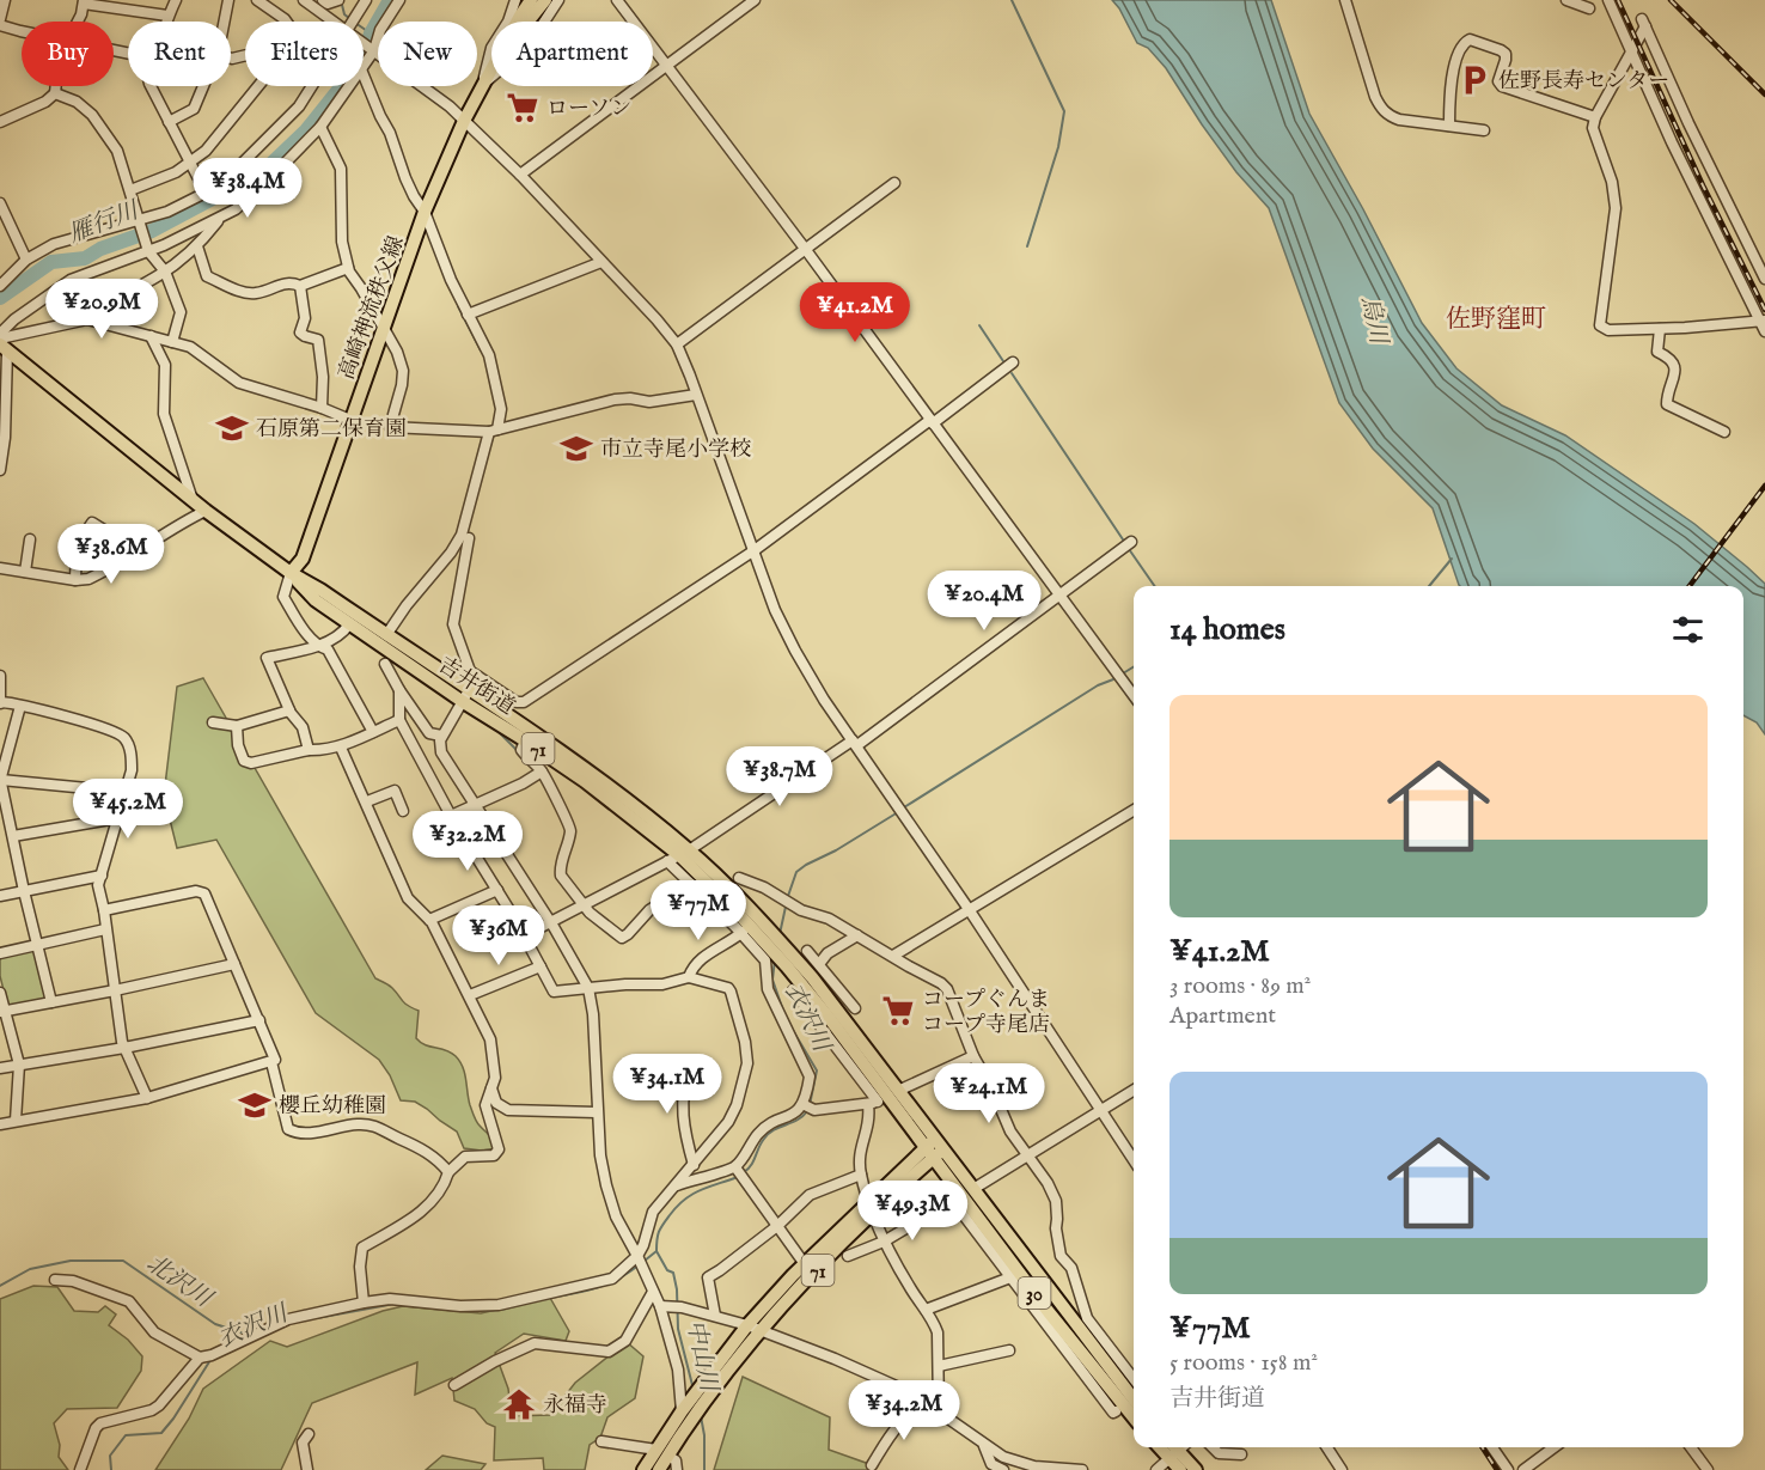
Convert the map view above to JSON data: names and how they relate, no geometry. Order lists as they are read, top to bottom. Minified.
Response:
{"streets":{"main road":["高崎神流秩父線","吉井街道","71","30"]},"crossings":[["高崎神流秩父線","吉井街道"],["吉井街道","71"],["71","30"]],"districts":["佐野窪町"],"water":["雁行川","烏川","衣沢川","北沢川","中山川"],"places":{"parking":["佐野長寿センター"],"supermarket":["ローソン","コープぐんま コープ寺尾店"],"school or university":["石原第二保育園","市立寺尾小学校","櫻丘幼稚園"],"temple":["永福寺"]},"page":{"chip":["Buy","Rent","Filters","New","Apartment"],"price":["¥38.4M","¥20.9M","¥41.2M","¥38.6M","¥20.4M","¥38.7M","¥45.2M","¥32.2M","¥77M","¥36M","¥34.1M","¥24.1M","¥49.3M","¥34.2M"],"heading":"14 homes","list":[{"name":"¥41.2M","note":"3 rooms · 89 m² · Apartment"},{"name":"¥77M","note":"5 rooms · 158 m² · 吉井街道"}]}}
